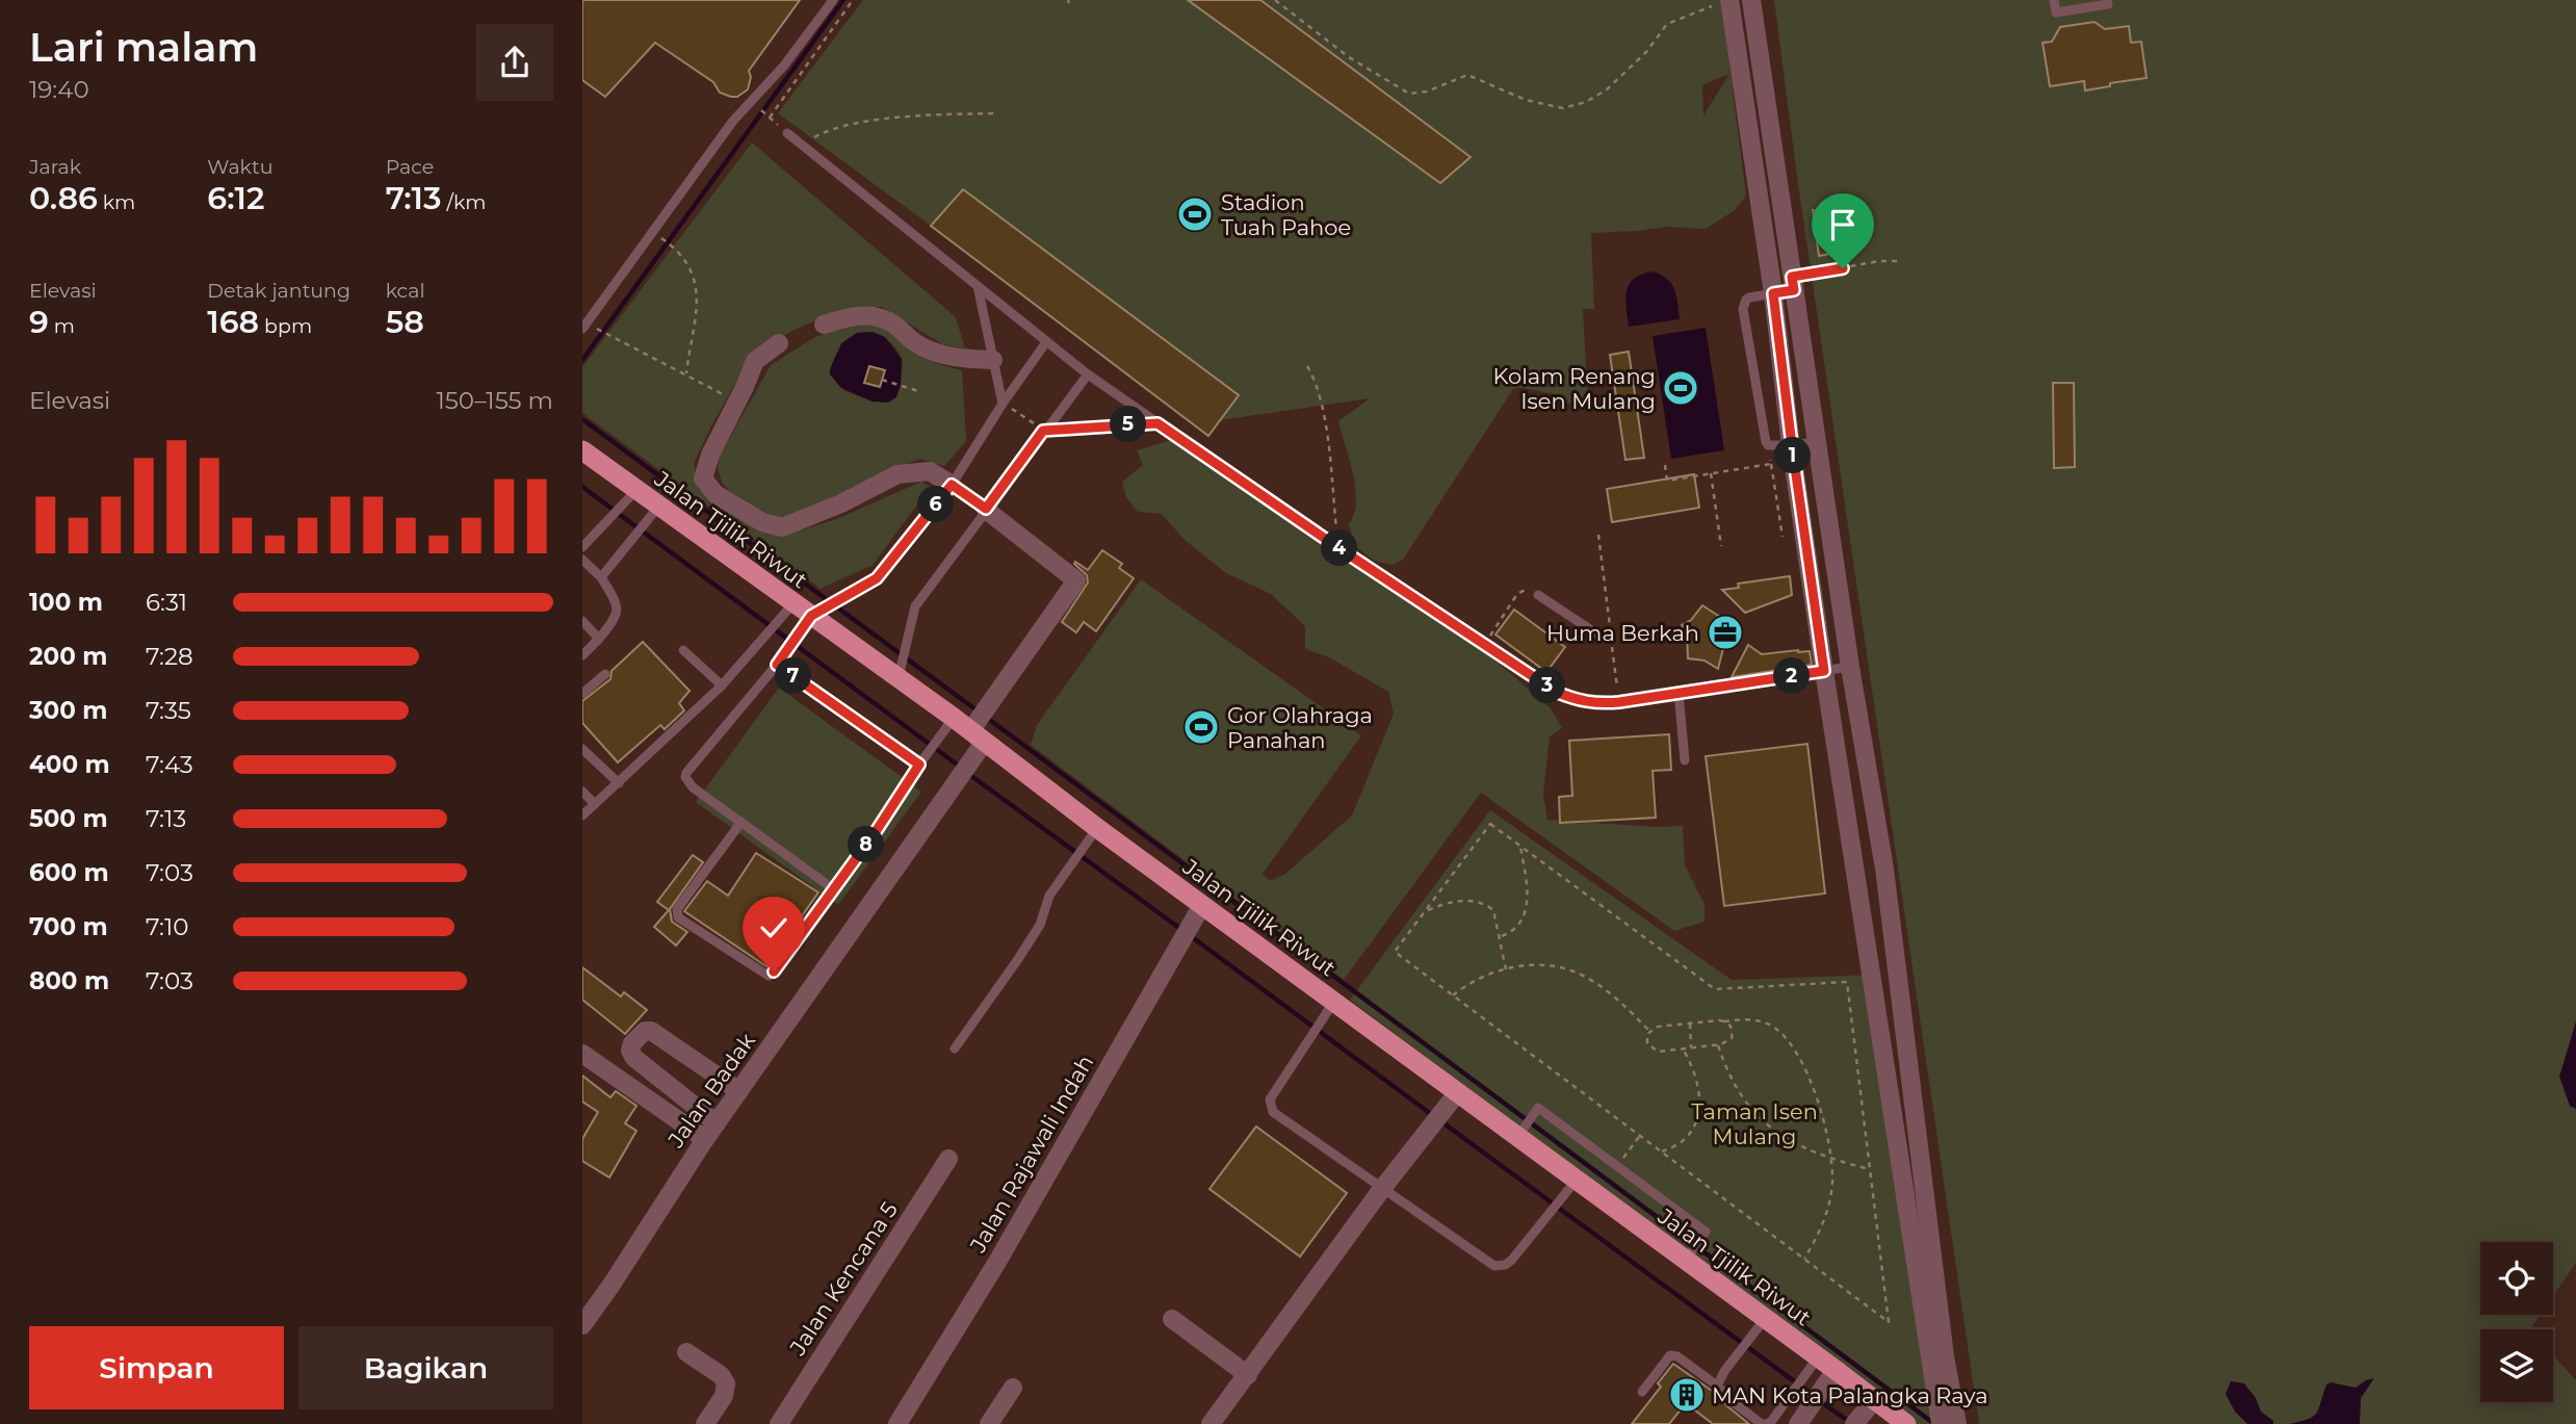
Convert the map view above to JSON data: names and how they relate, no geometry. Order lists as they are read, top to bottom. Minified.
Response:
{"streets":{"highway":["Jalan Tjilik Riwut"],"street":["Jalan Badak","Jalan Rajawali Indah","Jalan Kencana 5"]},"crossings":[["Jalan Tjilik Riwut","Jalan Badak"],["Jalan Tjilik Riwut","Jalan Rajawali Indah"]],"parks":["Taman Isen Mulang"],"places":{"sports":["Stadion Tuah Pahoe","Kolam Renang Isen Mulang","Gor Olahraga Panahan"],"office":["Huma Berkah"],"building":["MAN Kota Palangka Raya"]},"page":{"heading":["Lari malam","19:40"],"stats":[["Jarak","0.86 km"],["Waktu","6:12"],["Pace","7:13 /km"],["Elevasi","9 m"],["Detak jantung","168 bpm"],["kcal","58"]],"chart":["Elevasi","150–155 m"],"pins":["5","1","6","4","2","7","3","8"],"list":[{"name":"100 m","note":"6:31"},{"name":"200 m","note":"7:28"},{"name":"300 m","note":"7:35"},{"name":"400 m","note":"7:43"},{"name":"500 m","note":"7:13"},{"name":"600 m","note":"7:03"},{"name":"700 m","note":"7:10"},{"name":"800 m","note":"7:03"}],"buttons":["Simpan","Bagikan"]}}
